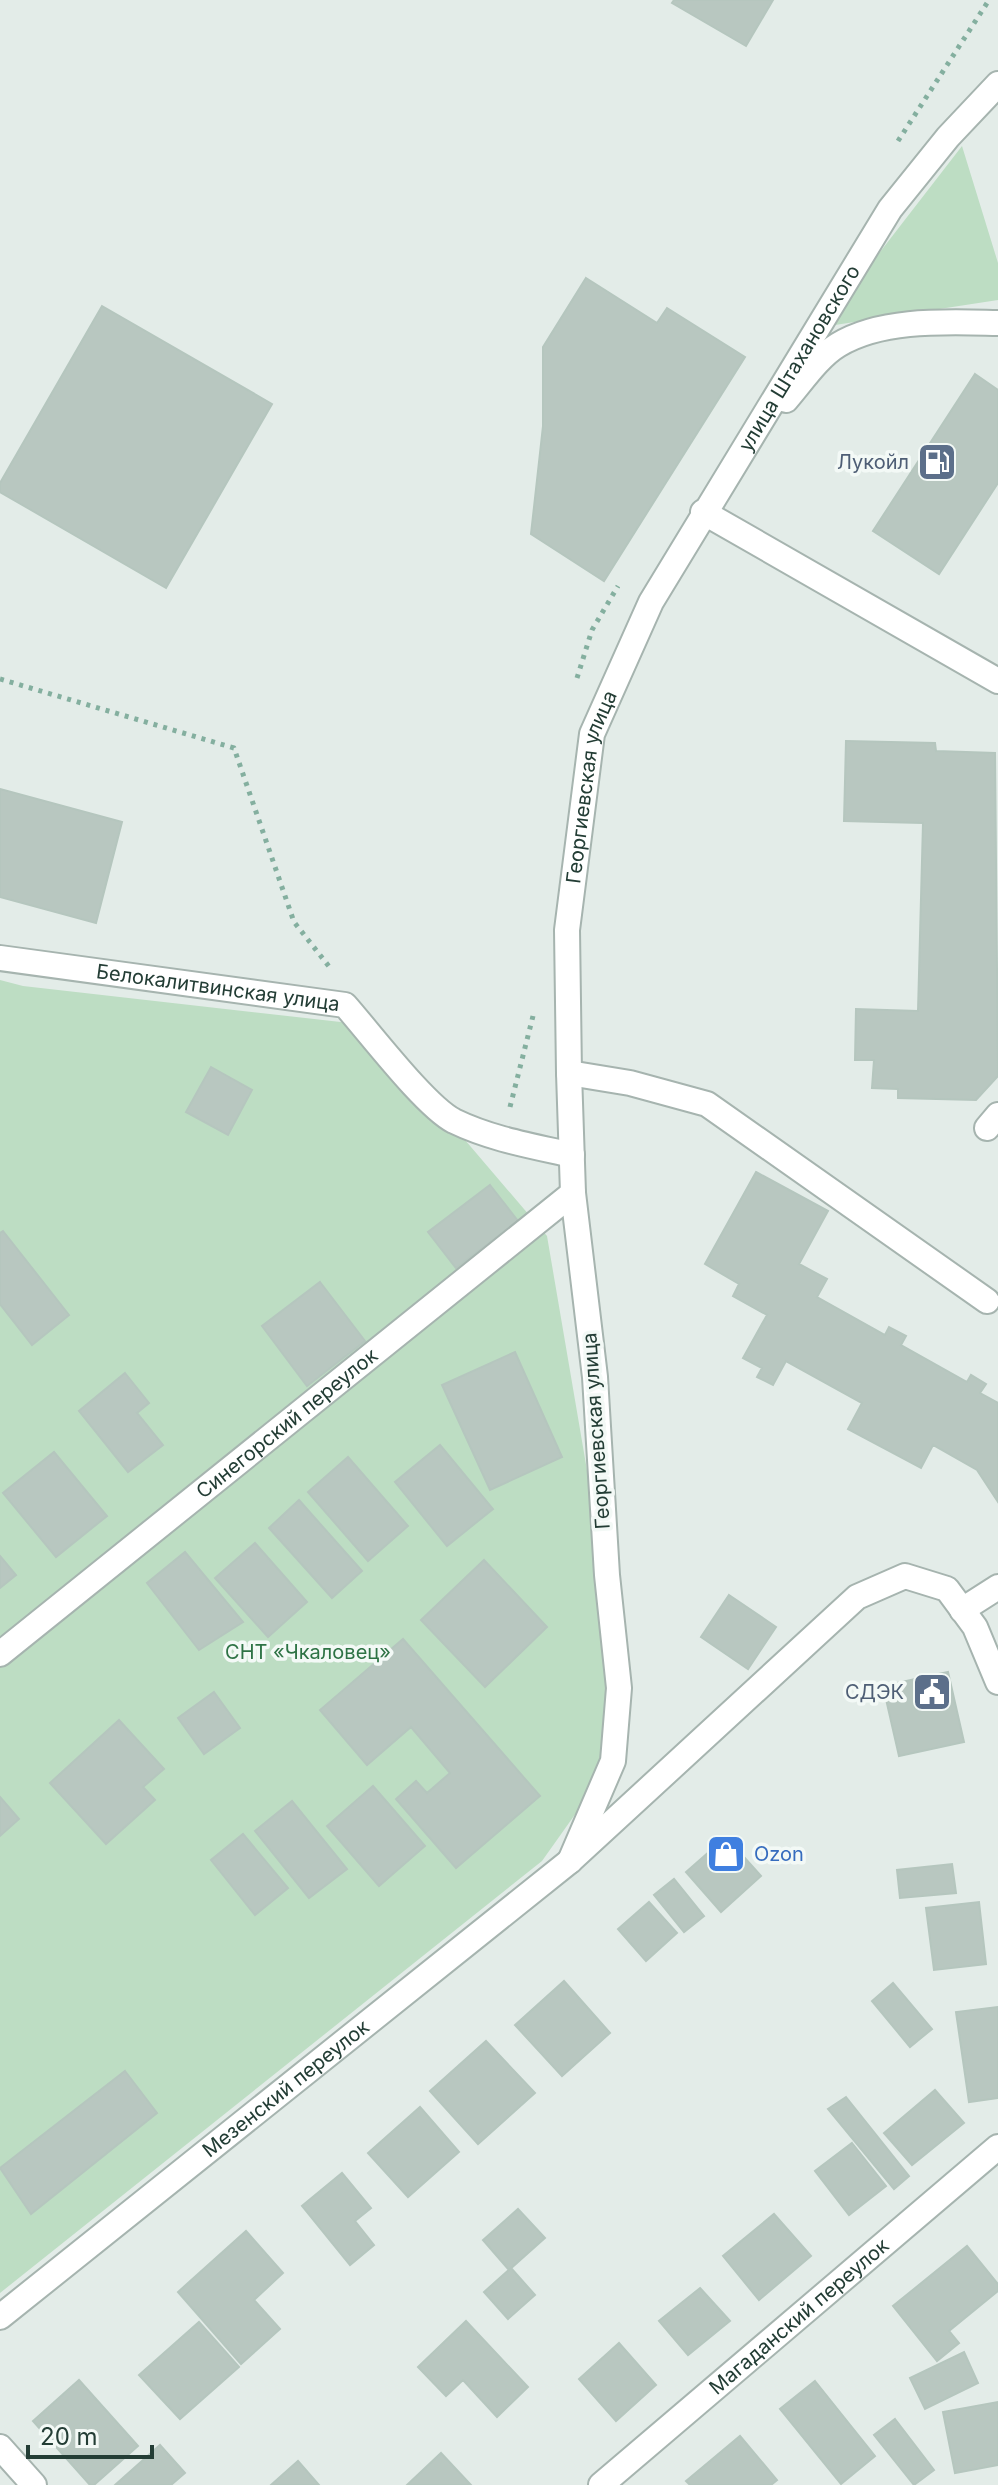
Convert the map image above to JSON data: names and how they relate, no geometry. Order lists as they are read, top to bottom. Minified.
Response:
{"streets":{"street":["улица Штахановского","Георгиевская улица","Белокалитвинская улица","Синегорский переулок","Мезенский переулок","Магаданский переулок"]},"crossings":[["улица Штахановского","Георгиевская улица"],["Георгиевская улица","Белокалитвинская улица"],["Георгиевская улица","Синегорский переулок"],["Георгиевская улица","Мезенский переулок"]],"parks":["СНТ «Чкаловец»"],"places":{"fuel station":["Лукойл"],"public building":["СДЭК"],"shop":["Ozon"]},"scale_bar":"20 m"}
